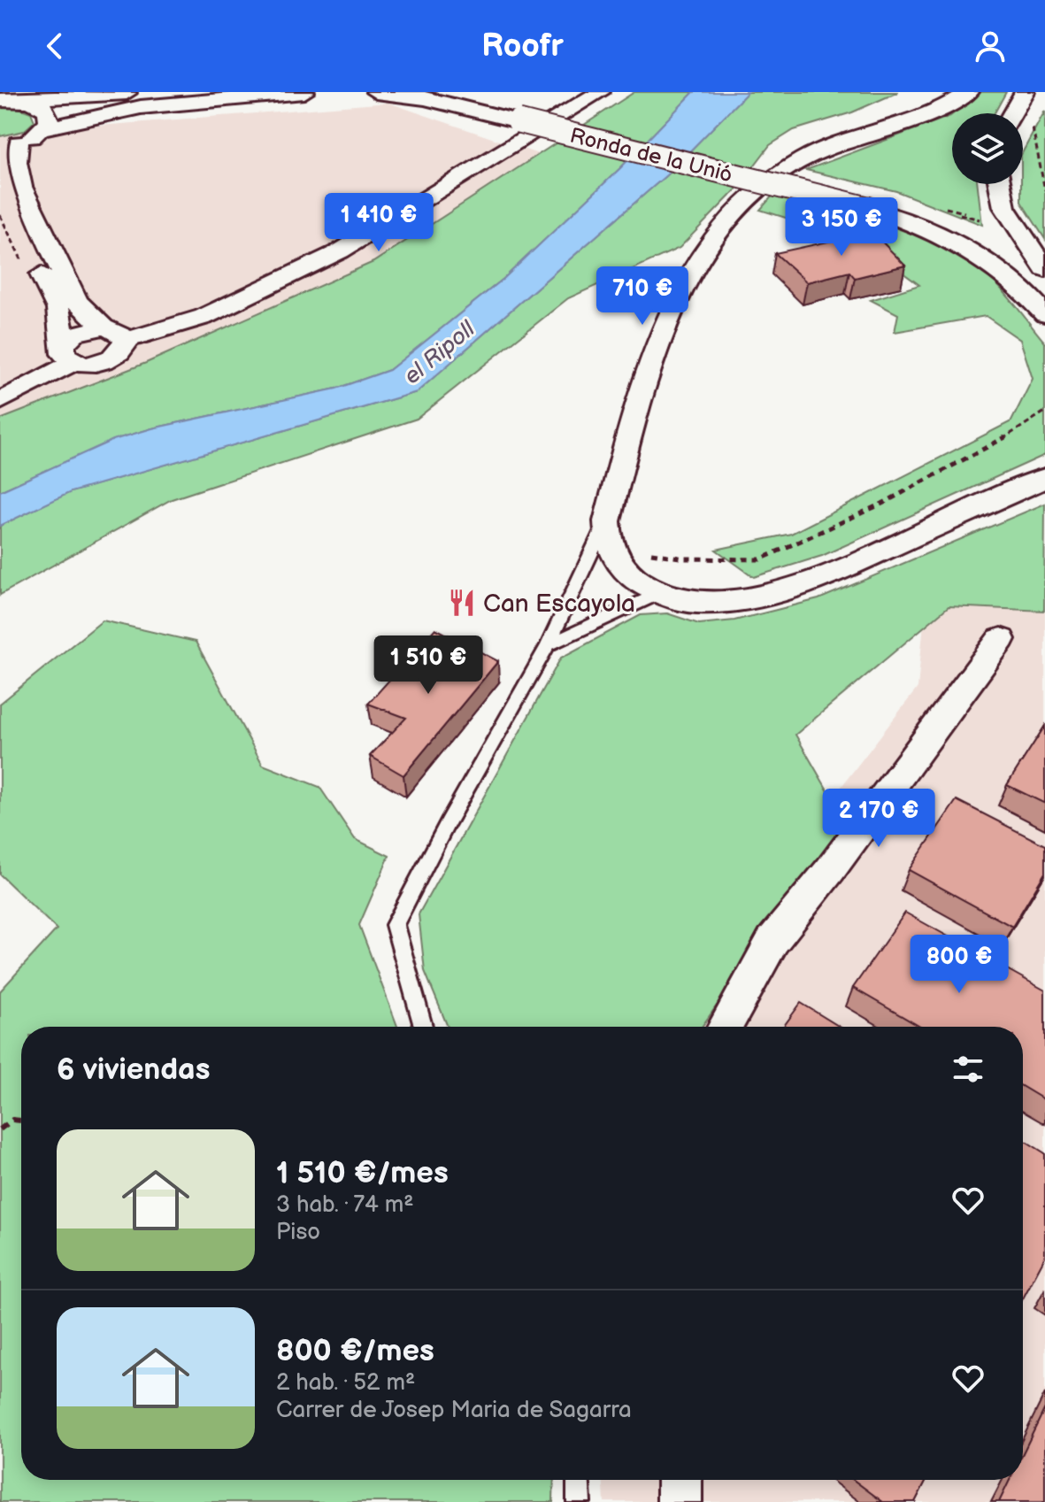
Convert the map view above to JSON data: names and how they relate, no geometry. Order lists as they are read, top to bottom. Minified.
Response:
{"streets":{"street":["Ronda de la Unió"]},"water":["el Ripoll"],"places":{"restaurant":["Can Escayola"]},"page":{"header":"Roofr","price":["1 410 €","3 150 €","710 €","1 510 €","2 170 €","800 €"],"heading":"6 viviendas","list":[{"name":"1 510 €/mes","note":"3 hab. · 74 m² · Piso"},{"name":"800 €/mes","note":"2 hab. · 52 m² · Carrer de Josep Maria de Sagarra"}]}}
